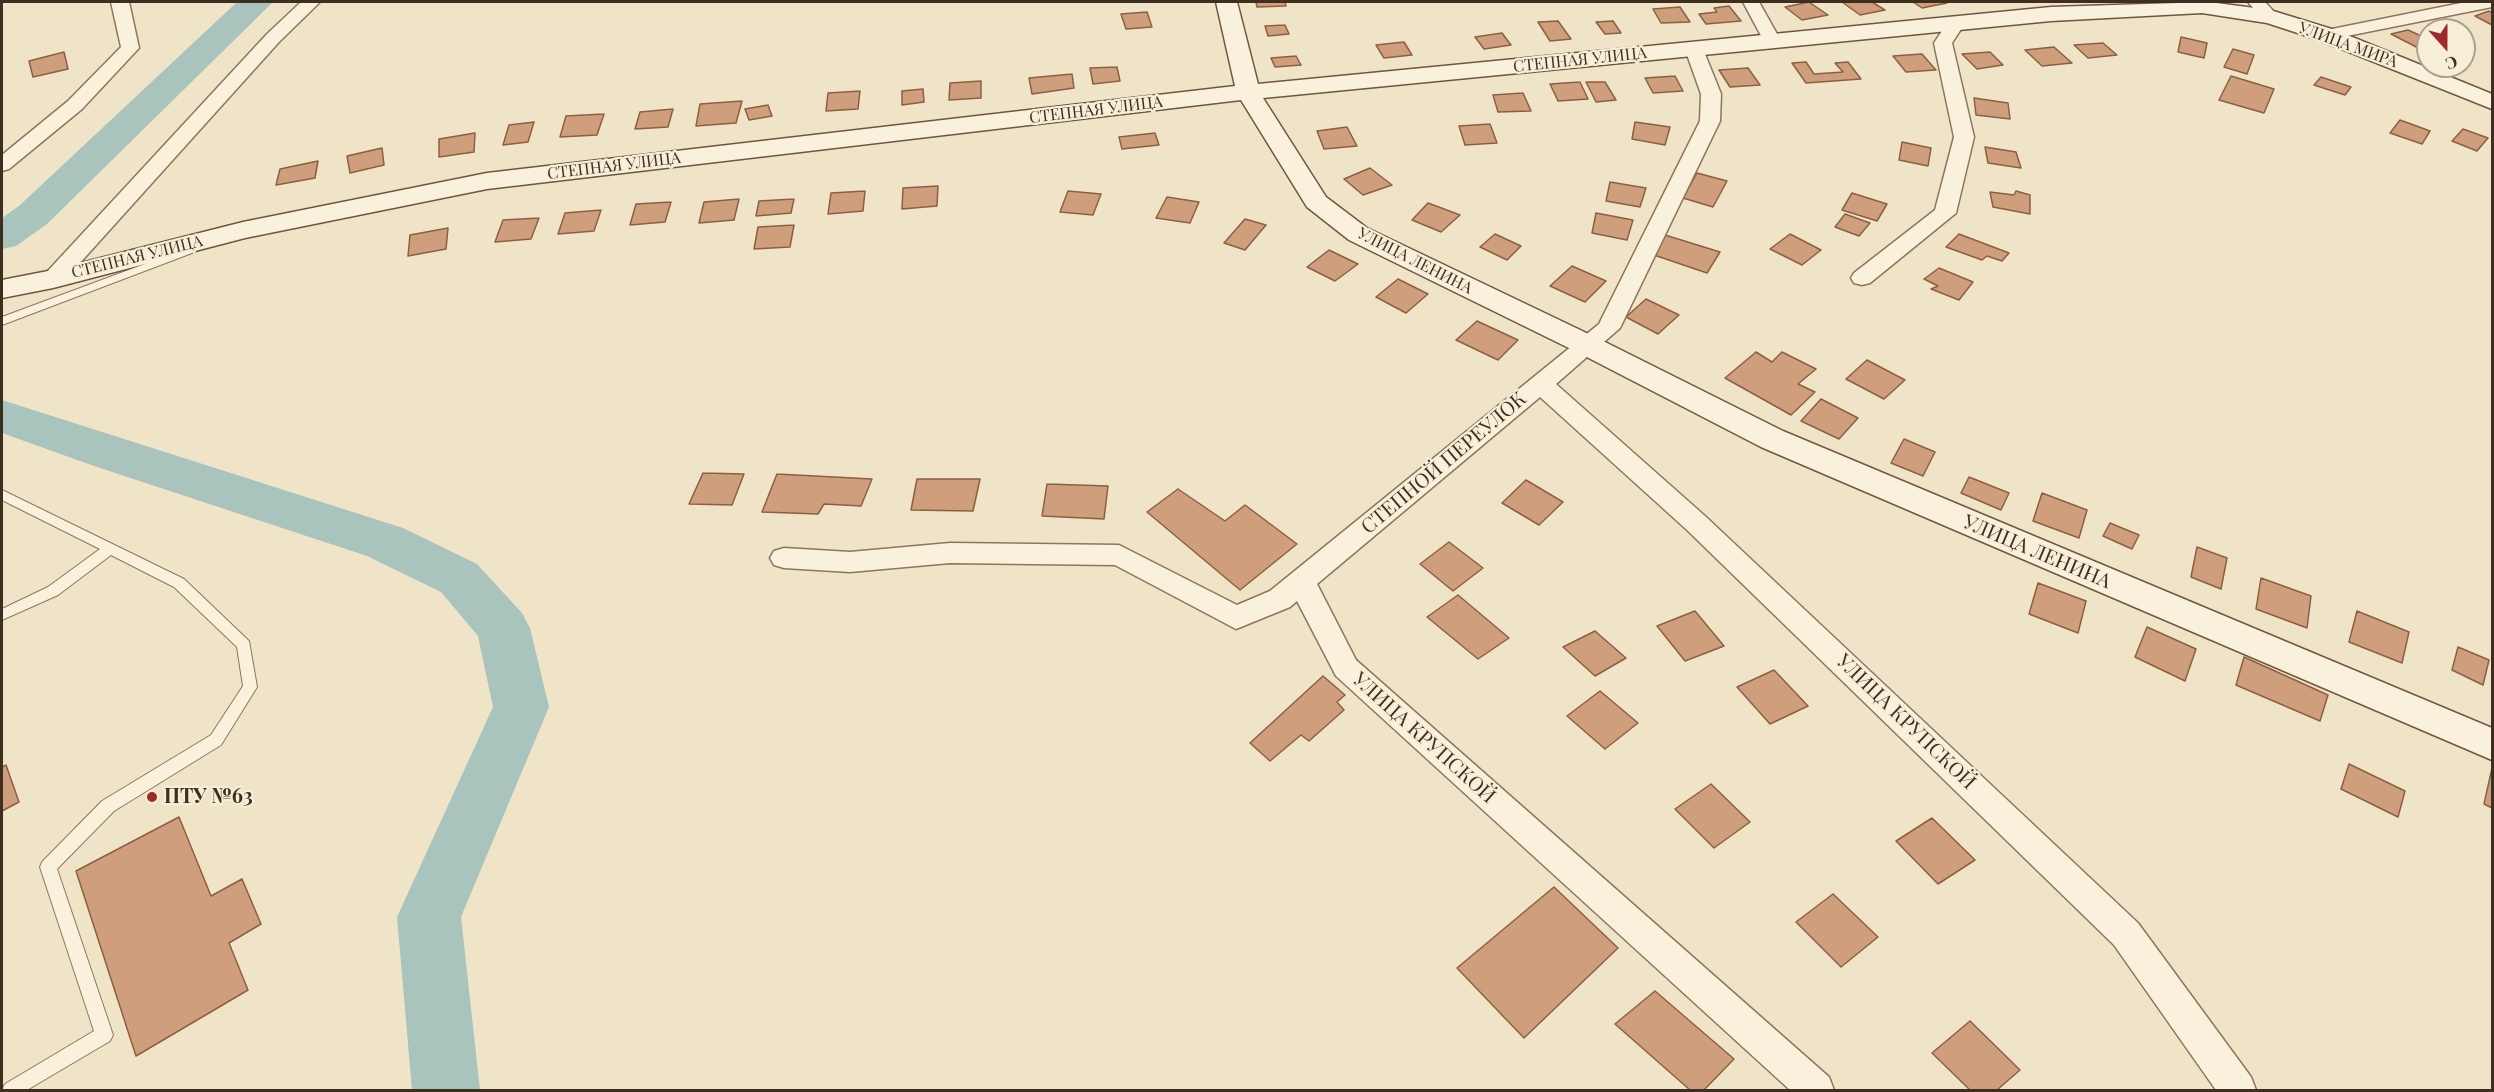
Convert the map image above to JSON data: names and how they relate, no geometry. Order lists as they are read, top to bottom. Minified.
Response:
{"streets":{"main road":["УЛИЦА МИРА","СТЕПНАЯ УЛИЦА","УЛИЦА ЛЕНИНА"],"street":["СТЕПНОЙ ПЕРЕУЛОК","УЛИЦА КРУПСКОЙ"]},"crossings":[["УЛИЦА МИРА","СТЕПНАЯ УЛИЦА"],["СТЕПНАЯ УЛИЦА","УЛИЦА ЛЕНИНА"],["УЛИЦА ЛЕНИНА","СТЕПНОЙ ПЕРЕУЛОК"],["СТЕПНОЙ ПЕРЕУЛОК","УЛИЦА КРУПСКОЙ"]],"places":["ПТУ №63"],"north":"bottom"}
